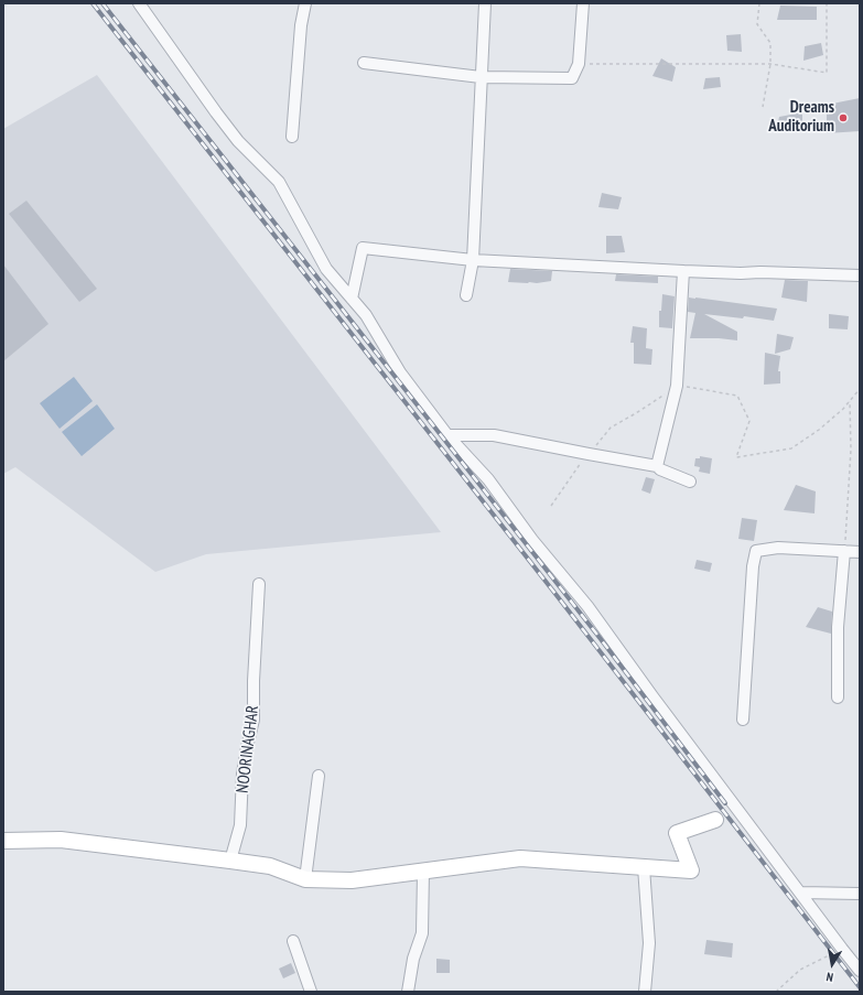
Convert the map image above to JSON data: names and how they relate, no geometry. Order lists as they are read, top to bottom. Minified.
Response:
{"streets":{"street":["NOORINAGHAR"]},"places":["Dreams Auditorium"],"north":"bottom"}
